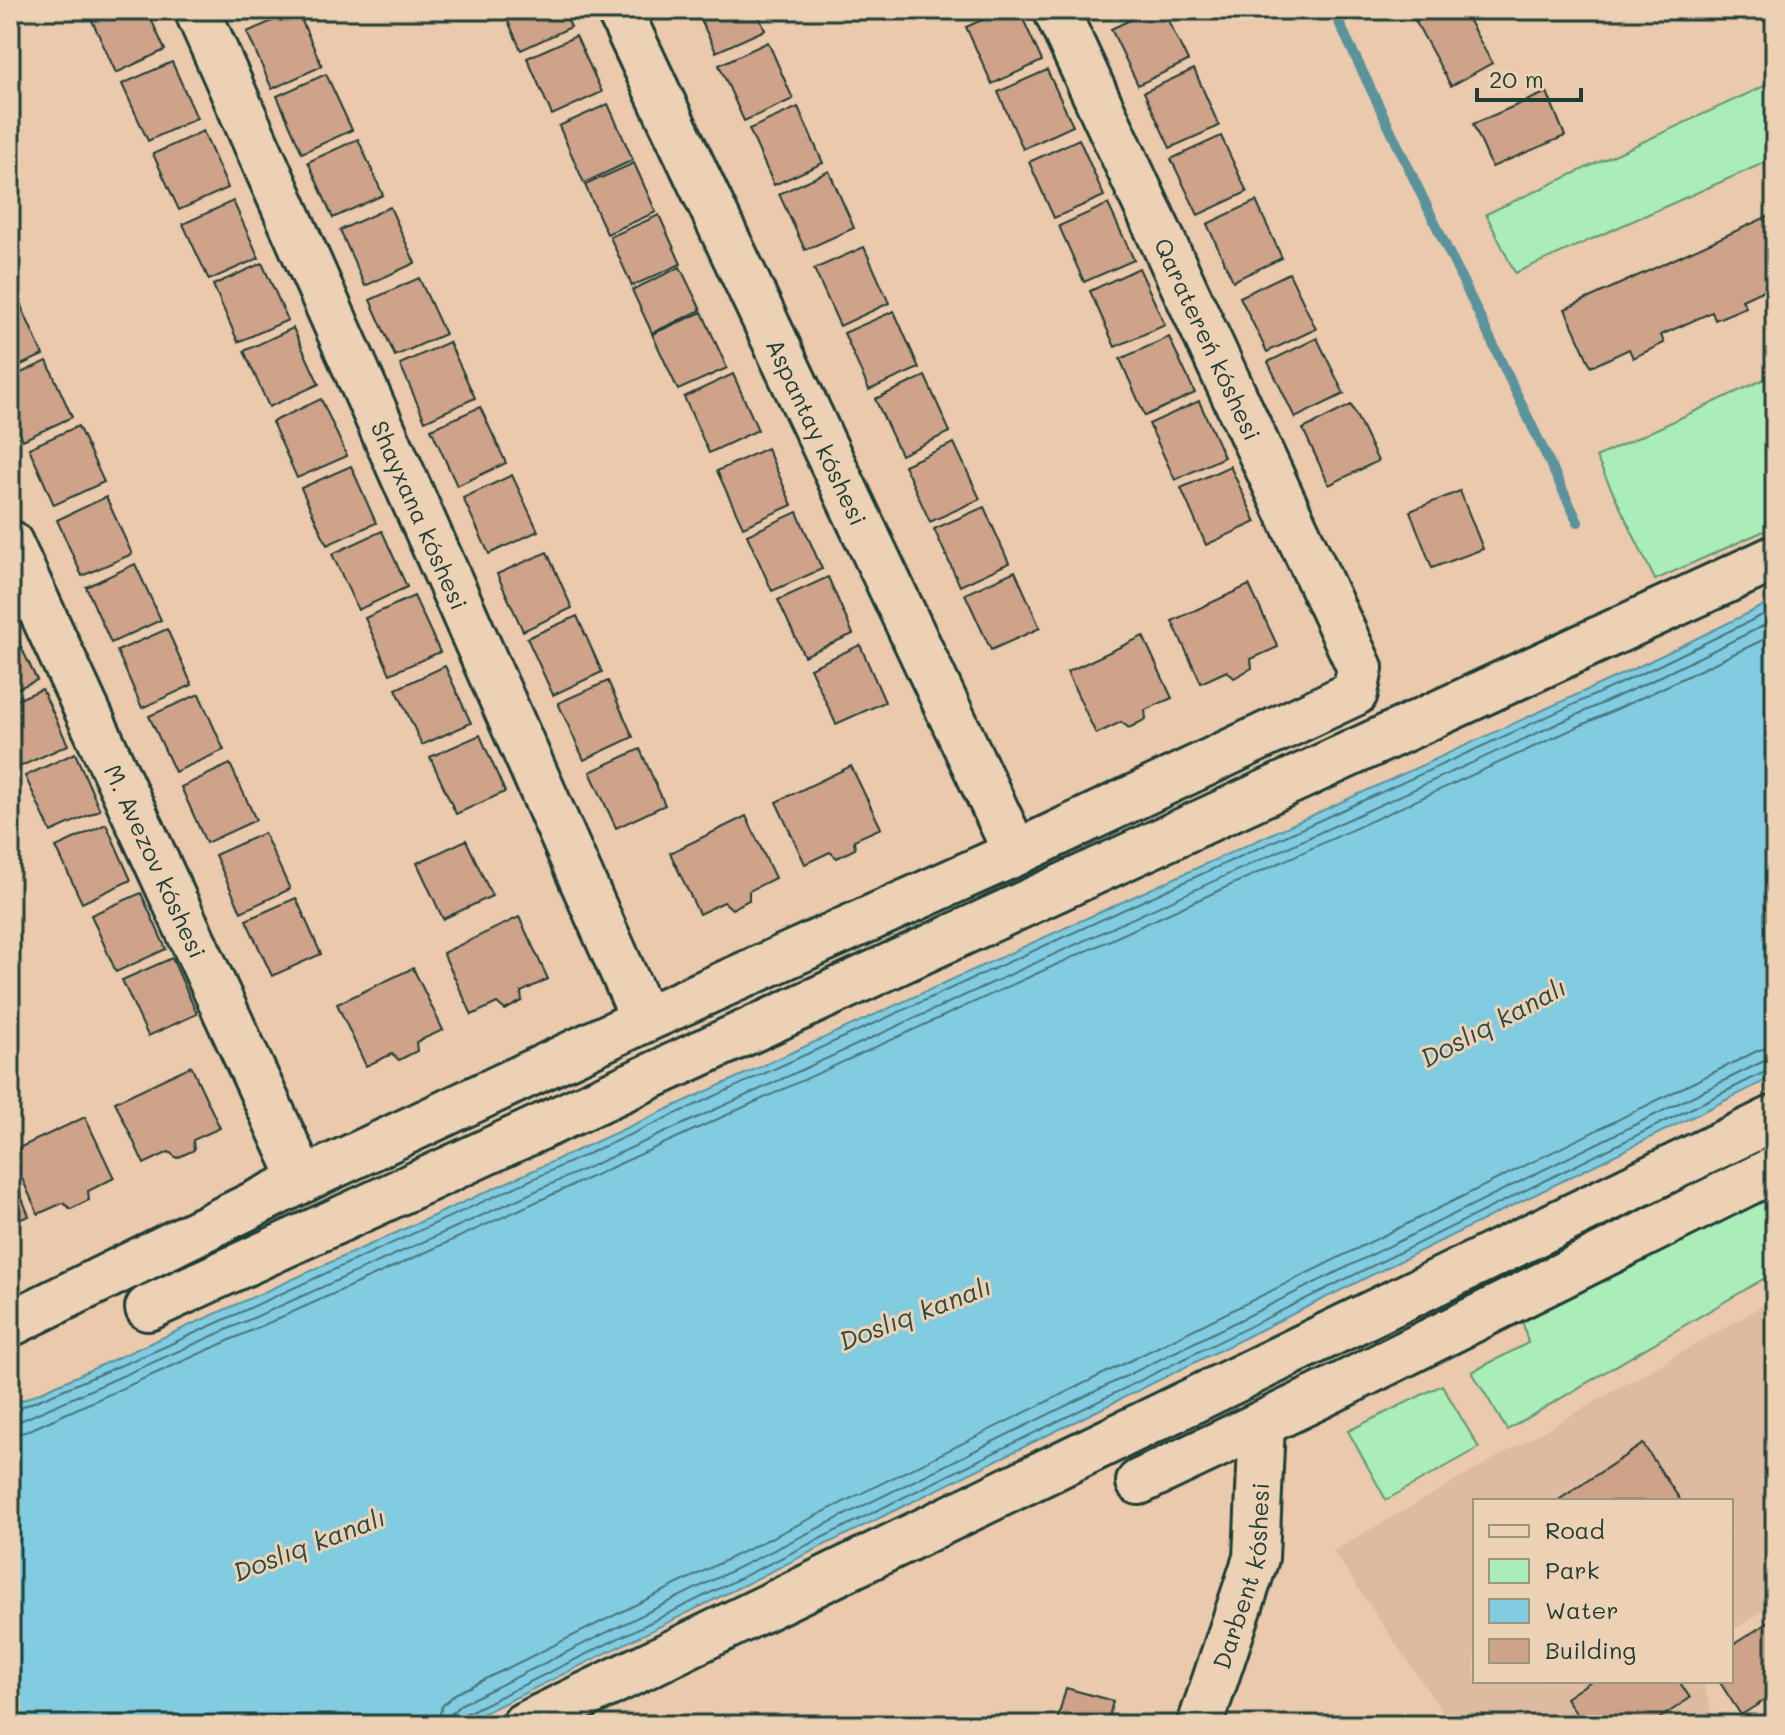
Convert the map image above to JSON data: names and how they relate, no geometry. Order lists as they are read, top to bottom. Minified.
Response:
{"streets":{"street":["Qaratereń kóshesi","Aspantay kóshesi","Shayxana kóshesi","M. Avezov kóshesi","Darbent kóshesi"]},"crossings":[["Qaratereń kóshesi","Aspantay kóshesi"]],"water":["Doslıq kanalı"],"legend":["Road","Park","Water","Building"],"scale_bar":"20 m"}
